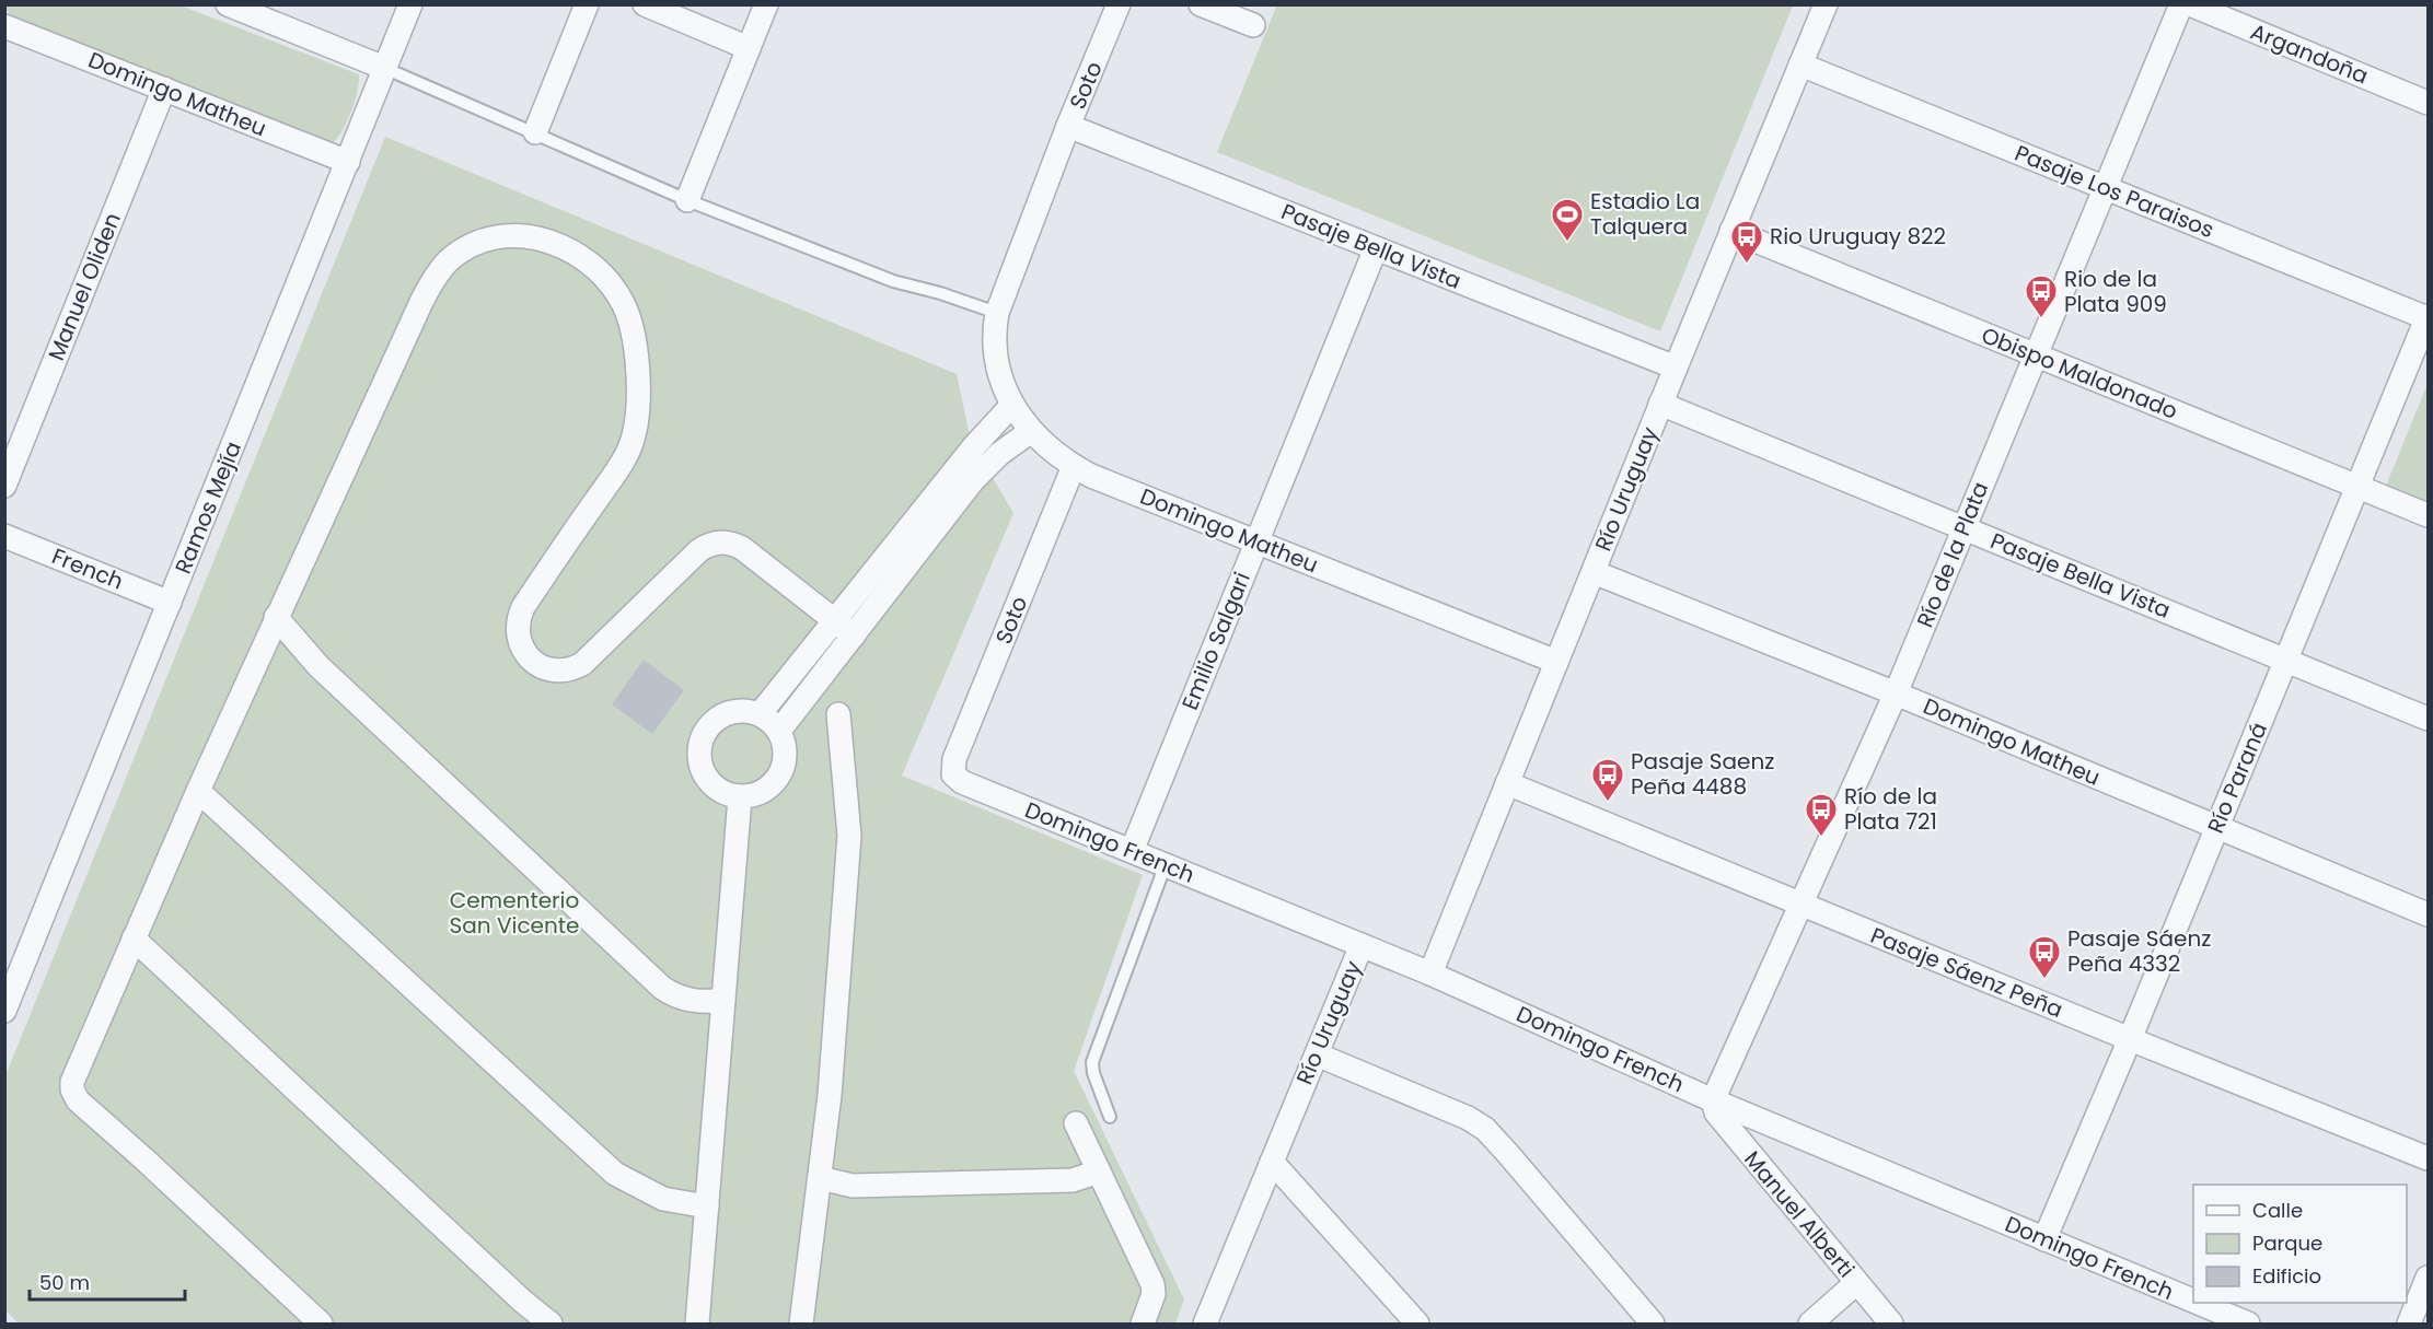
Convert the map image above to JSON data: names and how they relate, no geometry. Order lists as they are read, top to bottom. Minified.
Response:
{"streets":{"street":["Argandoña","Soto","Domingo Matheu","Pasaje Los Paraisos","Pasaje Bella Vista","Manuel Oliden","Obispo Maldonado","Río Uruguay","Ramos Mejía","Río de la Plata","French","Emilio Salgari","Río Paraná","Domingo French","Pasaje Sáenz Peña","Manuel Alberti"]},"crossings":[["Soto","Domingo Matheu"],["Soto","Pasaje Bella Vista"],["Soto","Domingo French"],["Domingo Matheu","Manuel Oliden"],["Domingo Matheu","Río Uruguay"],["Domingo Matheu","Ramos Mejía"],["Domingo Matheu","Río de la Plata"],["Domingo Matheu","Emilio Salgari"],["Domingo Matheu","Río Paraná"],["Pasaje Los Paraisos","Río Uruguay"],["Pasaje Los Paraisos","Río de la Plata"],["Pasaje Los Paraisos","Río Paraná"],["Pasaje Bella Vista","Río Uruguay"],["Pasaje Bella Vista","Río de la Plata"],["Pasaje Bella Vista","Emilio Salgari"],["Pasaje Bella Vista","Río Paraná"],["Obispo Maldonado","Río Uruguay"],["Obispo Maldonado","Río de la Plata"],["Obispo Maldonado","Río Paraná"],["Río Uruguay","Domingo French"],["Río Uruguay","Pasaje Sáenz Peña"],["Ramos Mejía","French"],["Río de la Plata","Domingo French"],["Río de la Plata","Pasaje Sáenz Peña"],["Río de la Plata","Manuel Alberti"],["Emilio Salgari","Domingo French"],["Río Paraná","Domingo French"],["Río Paraná","Pasaje Sáenz Peña"],["Domingo French","Manuel Alberti"]],"parks":["Cementerio San Vicente"],"places":{"sports":["Estadio La Talquera"],"bus stop":["Rio Uruguay 822","Rio de la Plata 909","Pasaje Saenz Peña 4488","Río de la Plata 721","Pasaje Sáenz Peña 4332"]},"legend":["Calle","Parque","Edificio"],"scale_bar":"50 m"}
